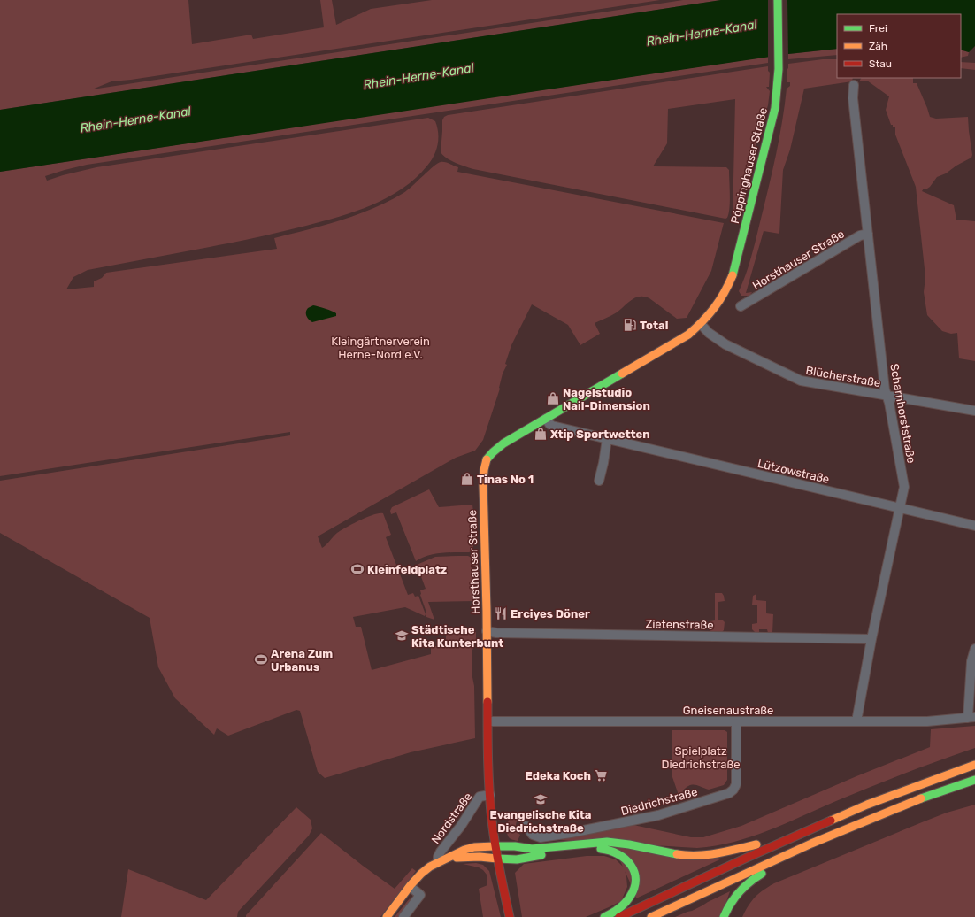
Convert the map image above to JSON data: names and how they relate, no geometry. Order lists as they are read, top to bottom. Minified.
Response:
{"streets":{"main road":["Pöppinghauser Straße","Horsthauser Straße","Nordstraße"],"street":["Blücherstraße","Scharnhorststraße","Lützowstraße","Zietenstraße","Gneisenaustraße","Diedrichstraße"]},"crossings":[["Pöppinghauser Straße","Horsthauser Straße"],["Pöppinghauser Straße","Blücherstraße"],["Horsthauser Straße","Blücherstraße"],["Horsthauser Straße","Scharnhorststraße"],["Horsthauser Straße","Lützowstraße"],["Horsthauser Straße","Zietenstraße"],["Horsthauser Straße","Gneisenaustraße"],["Horsthauser Straße","Nordstraße"],["Blücherstraße","Scharnhorststraße"],["Scharnhorststraße","Lützowstraße"],["Scharnhorststraße","Zietenstraße"],["Scharnhorststraße","Gneisenaustraße"],["Gneisenaustraße","Diedrichstraße"]],"water":["Rhein-Herne-Kanal"],"parks":["Kleingärtnerverein Herne-Nord e.V.","Spielplatz Diedrichstraße"],"places":{"fuel station":["Total"],"shop":["Nagelstudio Nail-Dimension","Xtip Sportwetten","Tinas No 1"],"sports":["Kleinfeldplatz","Arena Zum Urbanus"],"restaurant":["Erciyes Döner"],"school or university":["Städtische Kita Kunterbunt","Evangelische Kita Diedrichstraße"],"supermarket":["Edeka Koch"]},"legend":["Frei","Zäh","Stau"]}
